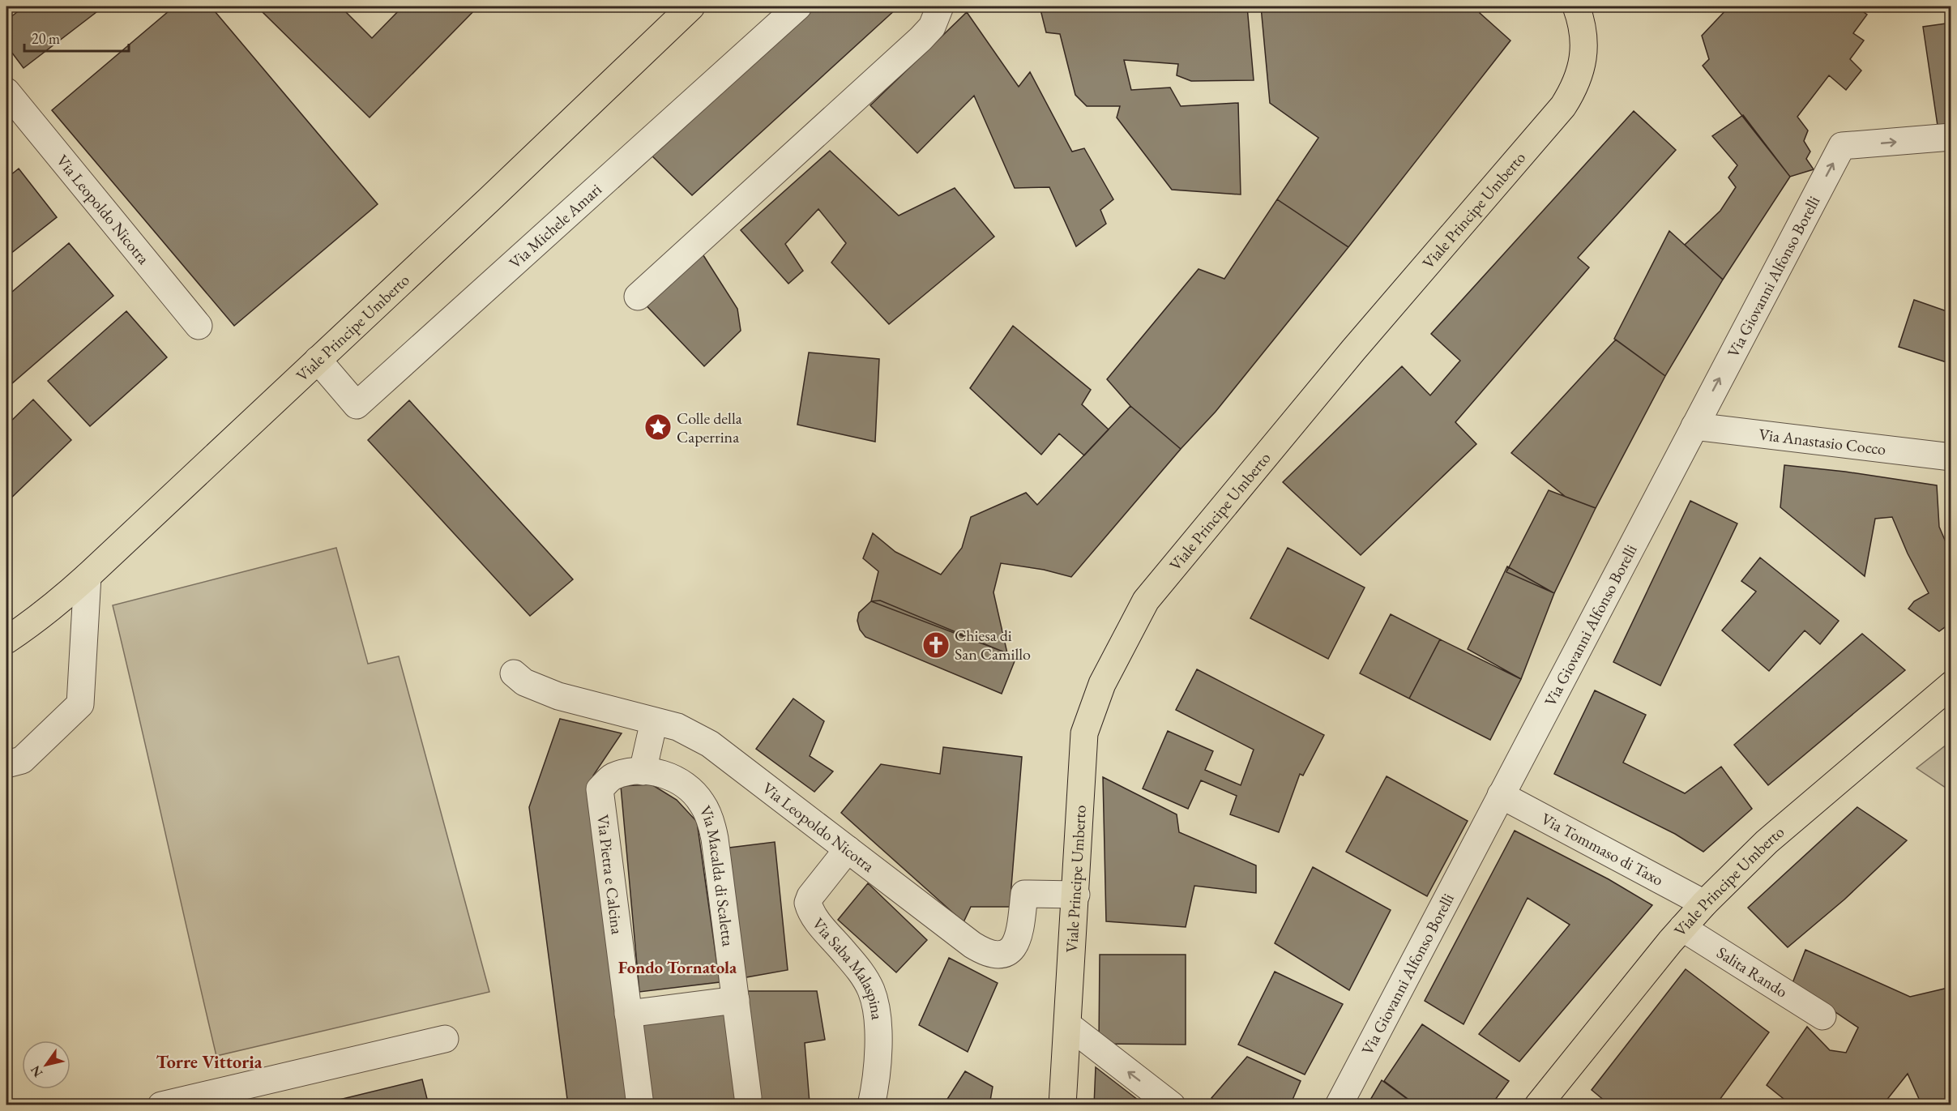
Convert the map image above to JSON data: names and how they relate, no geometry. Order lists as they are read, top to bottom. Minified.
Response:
{"streets":{"main road":["Viale Principe Umberto"],"street":["Via Leopoldo Nicotra","Via Michele Amari","Via Giovanni Alfonso Borelli","Via Anastasio Cocco","Via Tommaso di Taxo","Via Pietra e Calcina","Via Macalda di Scaletta","Via Saba Malaspina","Salita Rando"]},"crossings":[["Via Leopoldo Nicotra","Viale Principe Umberto"],["Via Leopoldo Nicotra","Via Saba Malaspina"],["Viale Principe Umberto","Via Michele Amari"],["Viale Principe Umberto","Via Tommaso di Taxo"],["Viale Principe Umberto","Salita Rando"],["Via Giovanni Alfonso Borelli","Via Anastasio Cocco"],["Via Giovanni Alfonso Borelli","Via Tommaso di Taxo"],["Via Pietra e Calcina","Via Macalda di Scaletta"]],"districts":["Fondo Tornatola","Torre Vittoria"],"places":{"place":["Colle della Caperrina"],"church":["Chiesa di San Camillo"]},"scale_bar":"20 m","north":"bottom left"}
